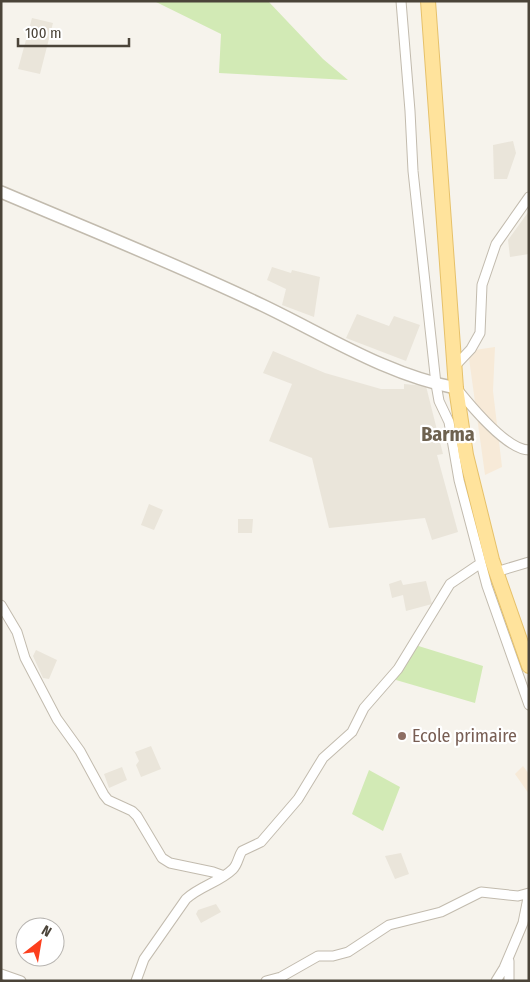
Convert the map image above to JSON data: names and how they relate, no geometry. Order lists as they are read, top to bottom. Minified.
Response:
{"districts":["Barma"],"places":["Ecole primaire"],"scale_bar":"100 m","north":"top right"}
